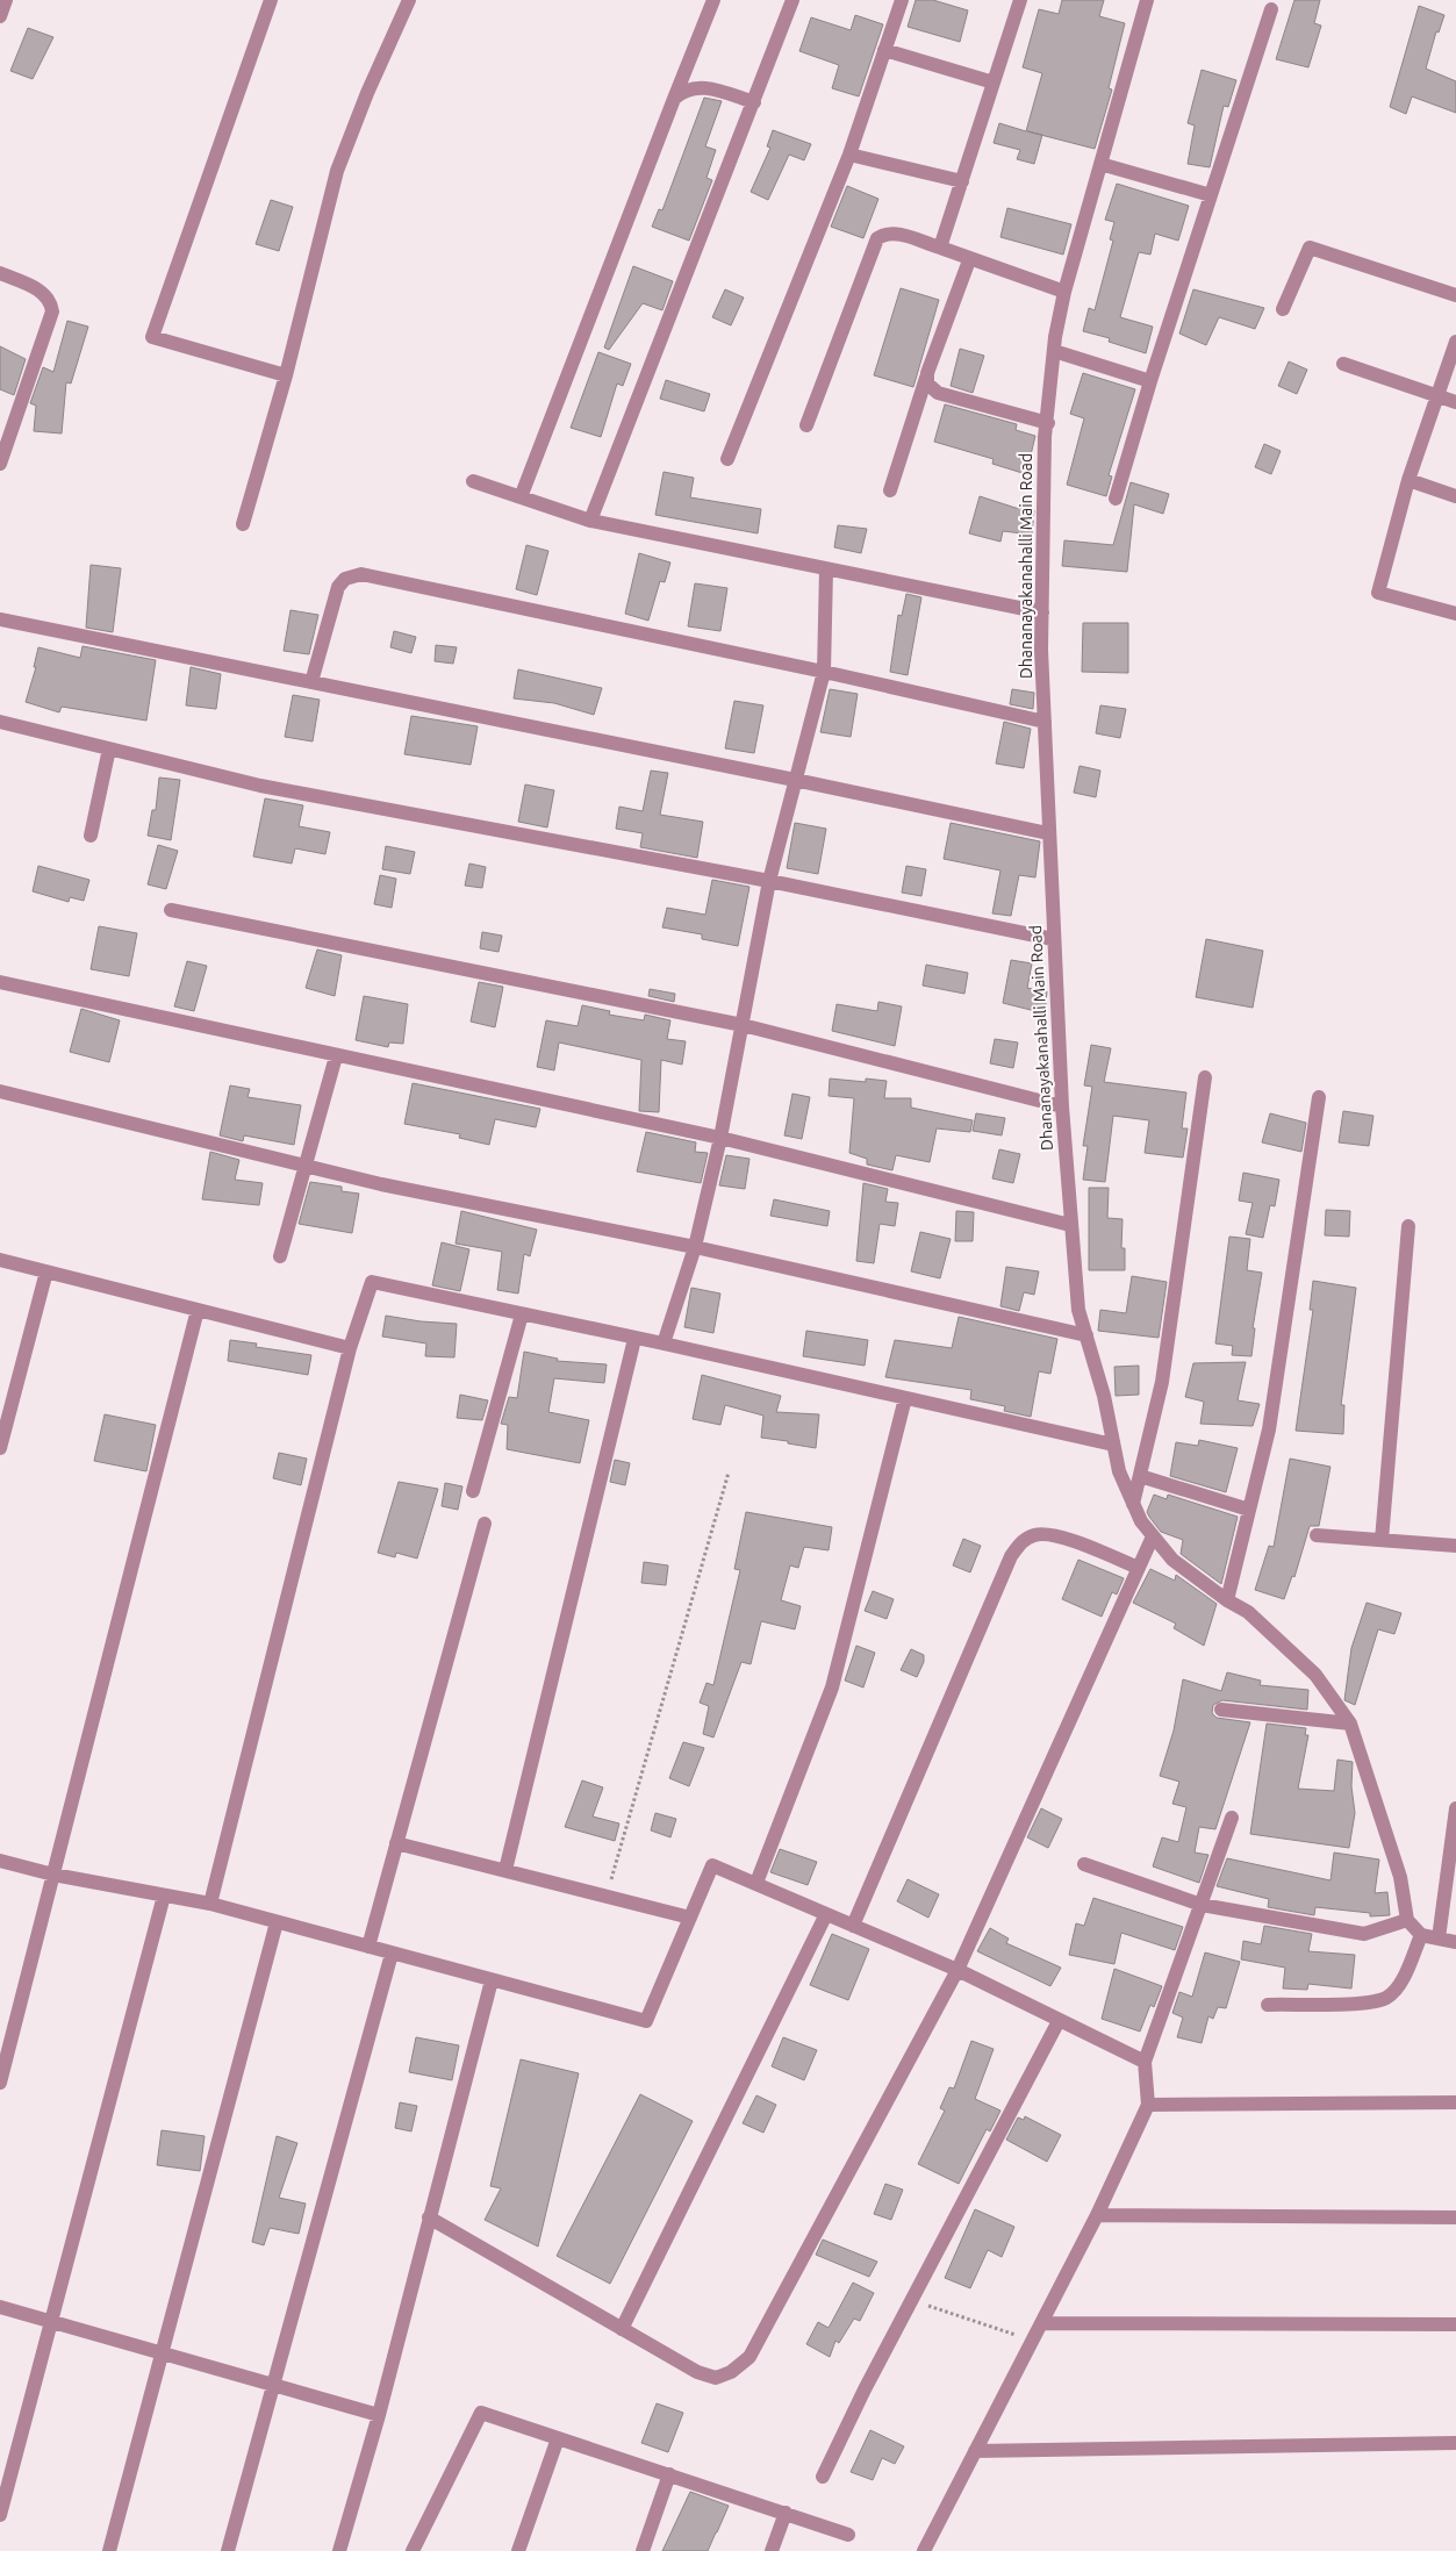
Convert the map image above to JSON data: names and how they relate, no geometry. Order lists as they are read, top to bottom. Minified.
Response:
{"streets":{"street":["Dhananayakanahalli Main Road"]}}
